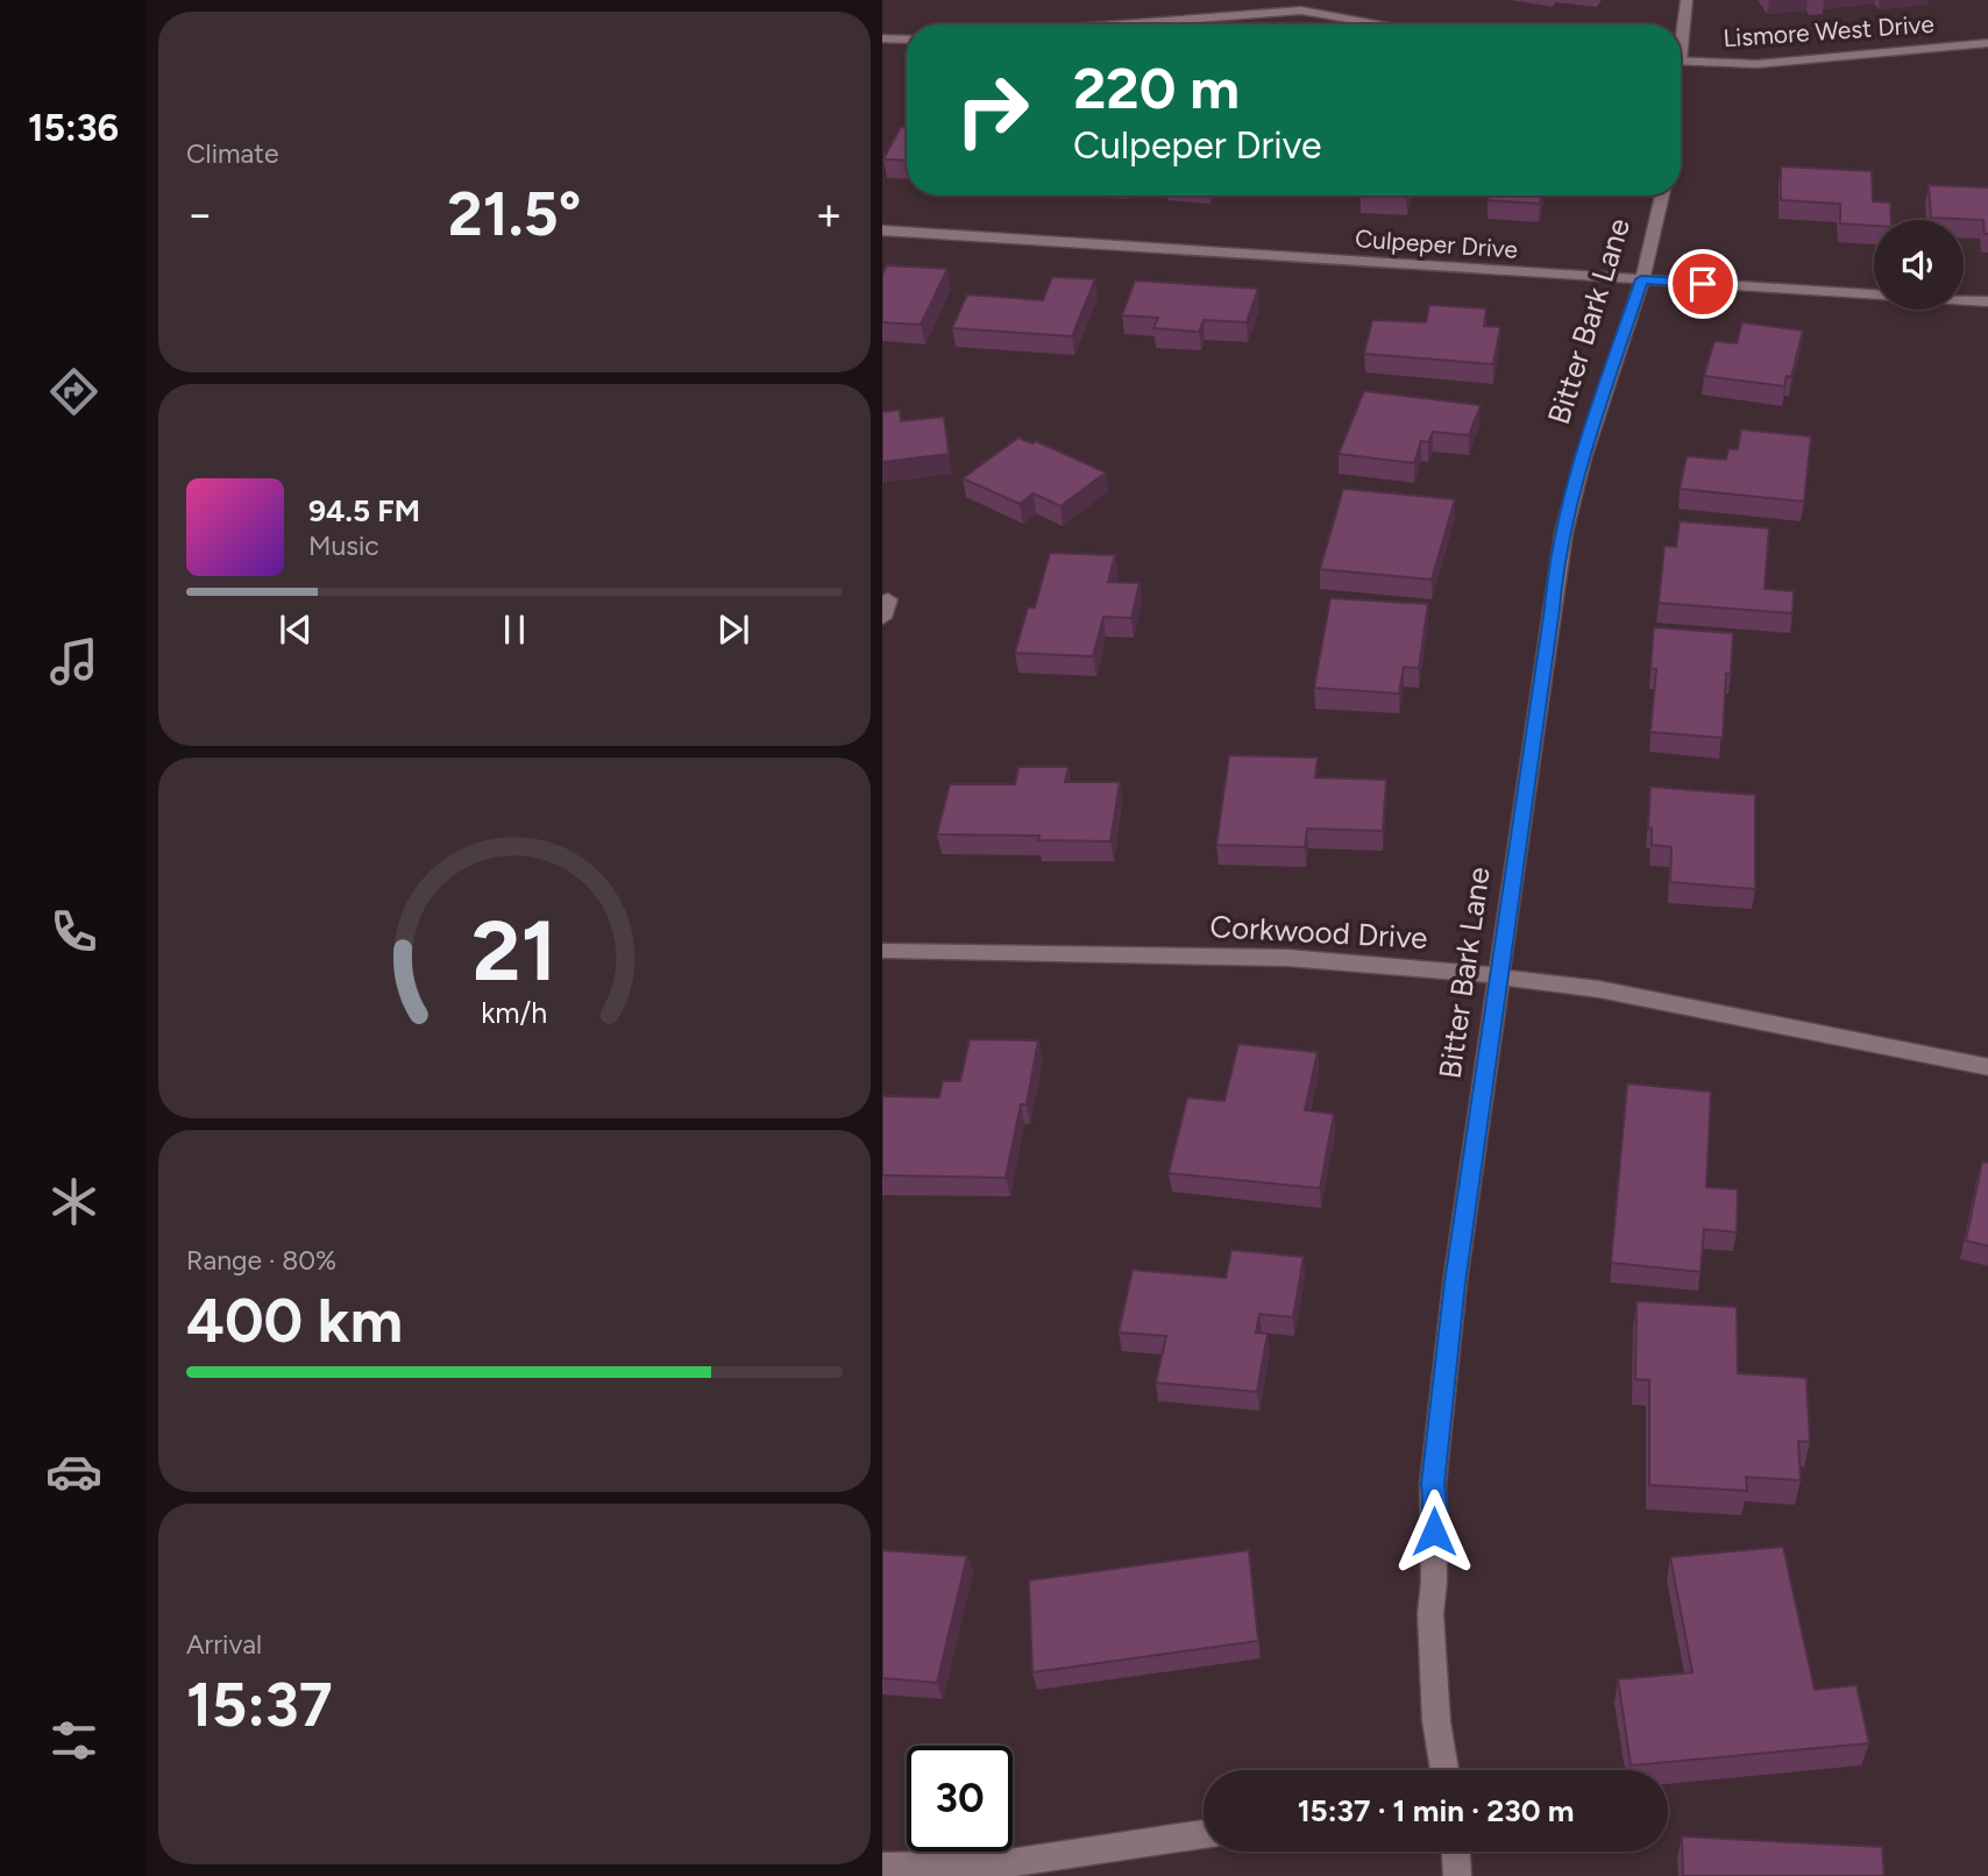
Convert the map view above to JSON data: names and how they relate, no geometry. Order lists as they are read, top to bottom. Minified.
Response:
{"streets":{"street":["Lismore West Drive","Culpeper Drive","Bitter Bark Lane","Corkwood Drive"]},"crossings":[["Culpeper Drive","Bitter Bark Lane"],["Bitter Bark Lane","Corkwood Drive"]],"page":{"tabs":"15:36","tile":["Climate",["Range · 80%","400 km"],["Arrival","15:37"]],"turn":["220 m","Culpeper Drive"],"heat":["−","21.5°","+"],"song":["94.5 FM","Music"],"limit":"30","trip":"15:37 · 1 min · 230 m","gauge":["21","km/h"]}}
